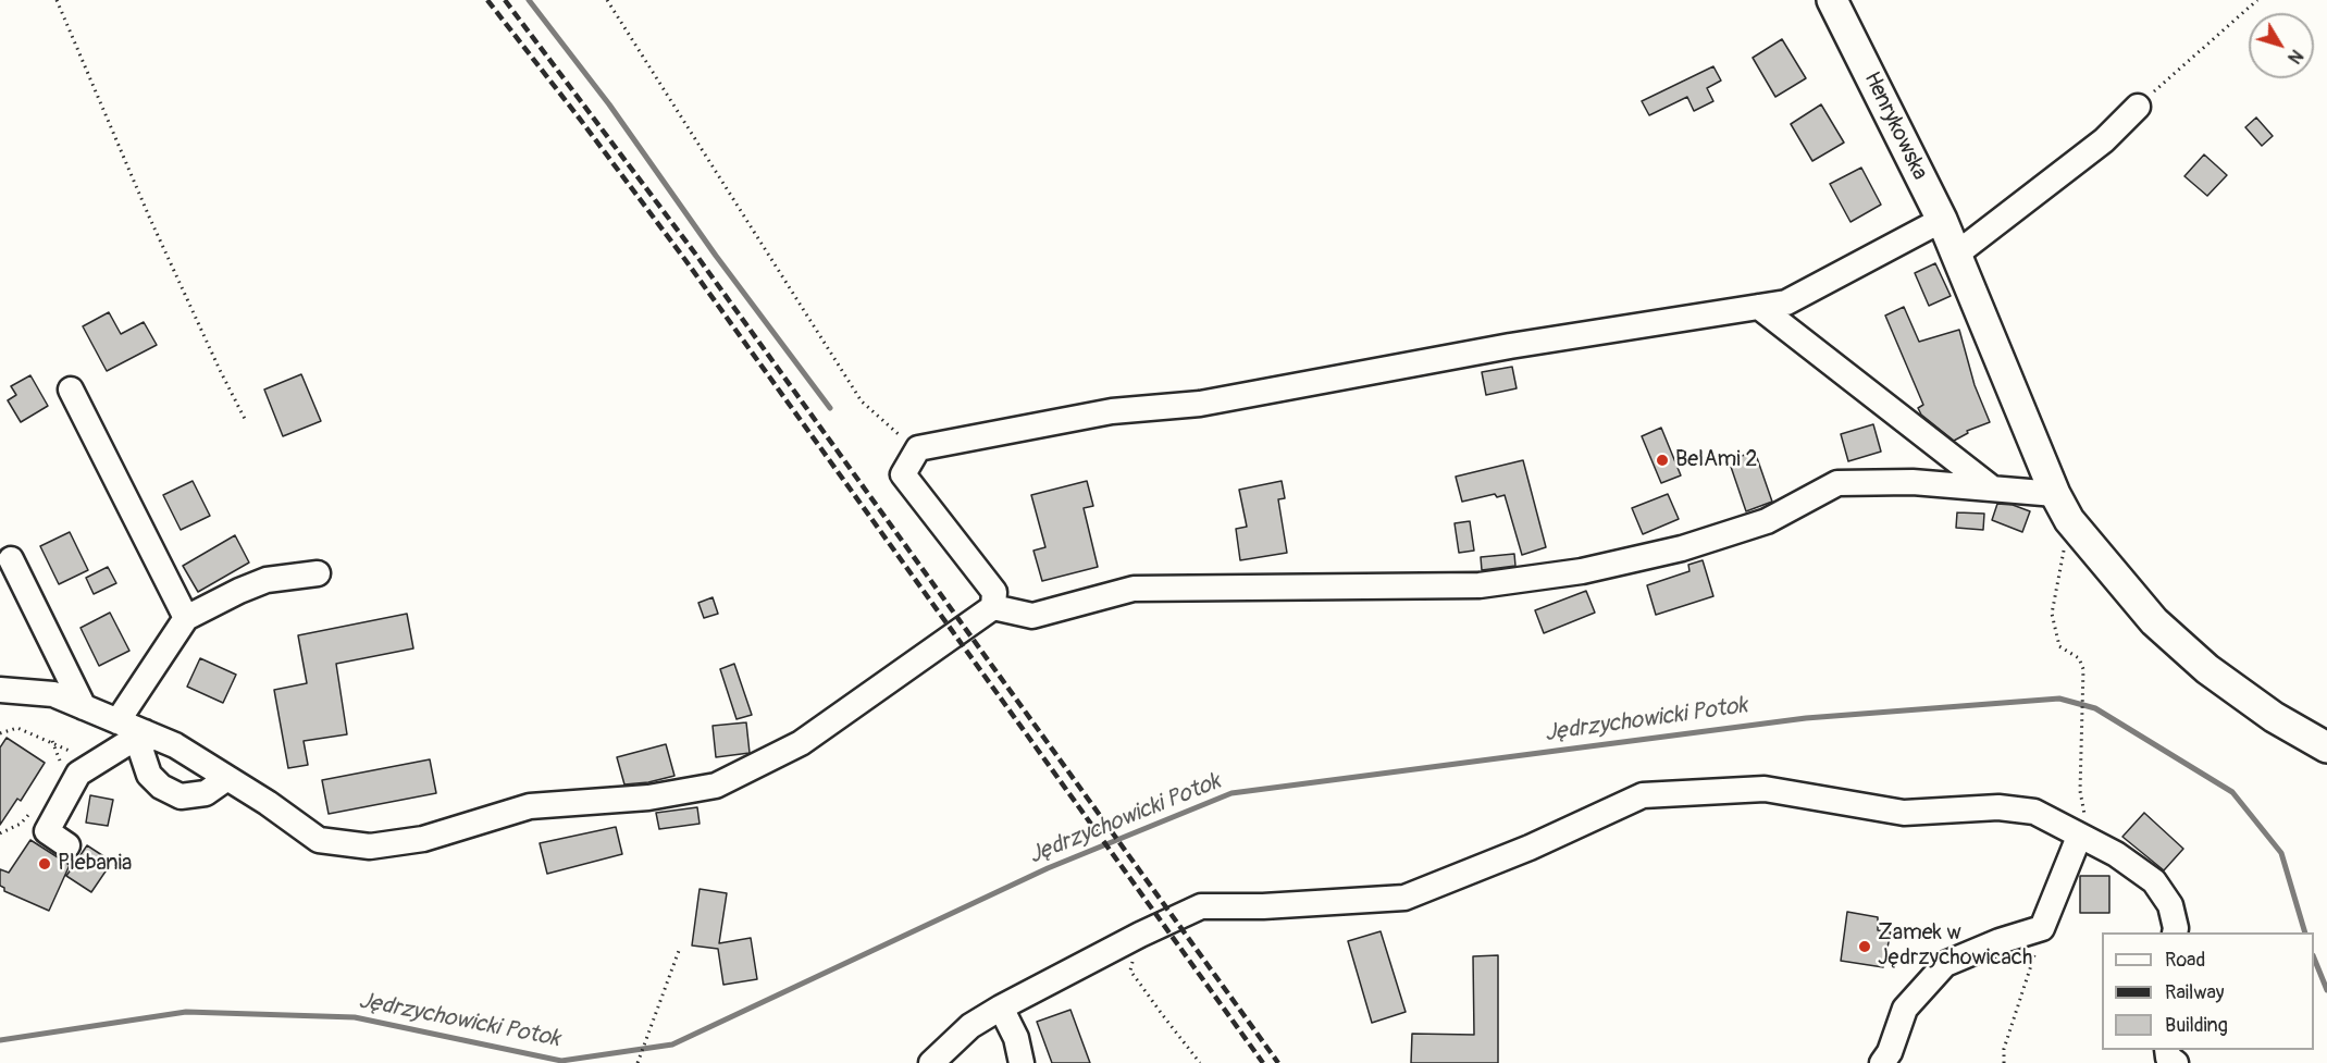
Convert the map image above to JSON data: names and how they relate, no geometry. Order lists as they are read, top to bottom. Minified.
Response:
{"streets":{"main road":["Henrykowska"]},"water":["Jędrzychowicki Potok"],"places":["BelAmi 2","Plebania","Zamek w Jędrzychowicach"],"legend":["Road","Railway","Building"],"north":"bottom right"}
